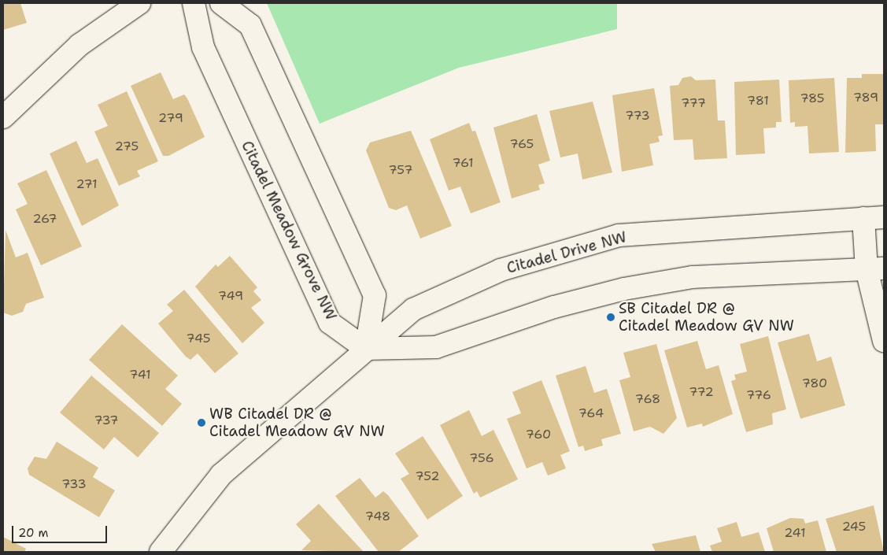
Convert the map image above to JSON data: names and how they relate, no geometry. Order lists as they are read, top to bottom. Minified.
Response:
{"streets":{"street":["Citadel Meadow Grove NW","Citadel Drive NW"]},"crossings":[["Citadel Meadow Grove NW","Citadel Drive NW"]],"places":["SB Citadel DR @ Citadel Meadow GV NW","WB Citadel DR @ Citadel Meadow GV NW"],"house_numbers":["789","785","781","777","773","279","765","275","761","757","271","267","749","745","741","780","772","776","768","764","737","760","756","752","733","748","245","241"],"scale_bar":"20 m"}
